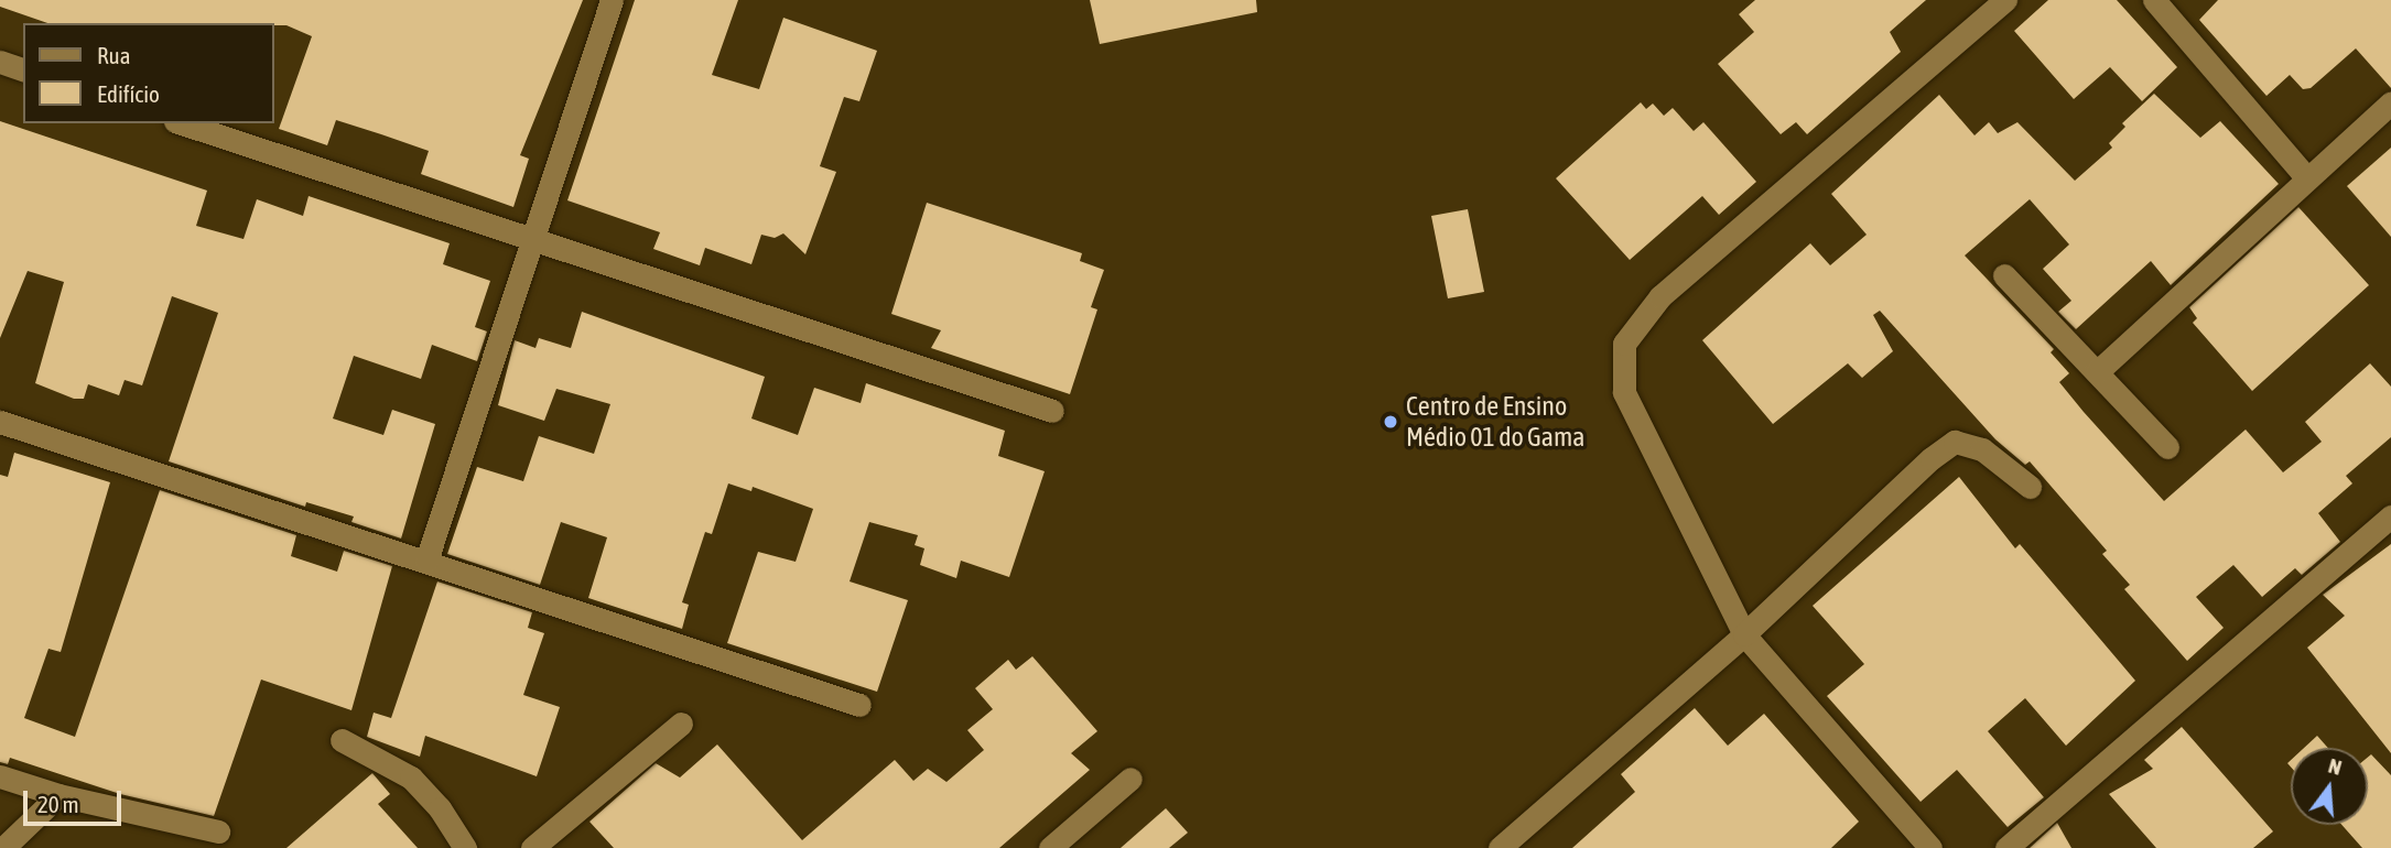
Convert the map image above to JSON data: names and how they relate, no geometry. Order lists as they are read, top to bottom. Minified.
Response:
{"places":["Centro de Ensino Médio 01 do Gama"],"legend":["Rua","Edifício"],"scale_bar":"20 m","north":"top"}
